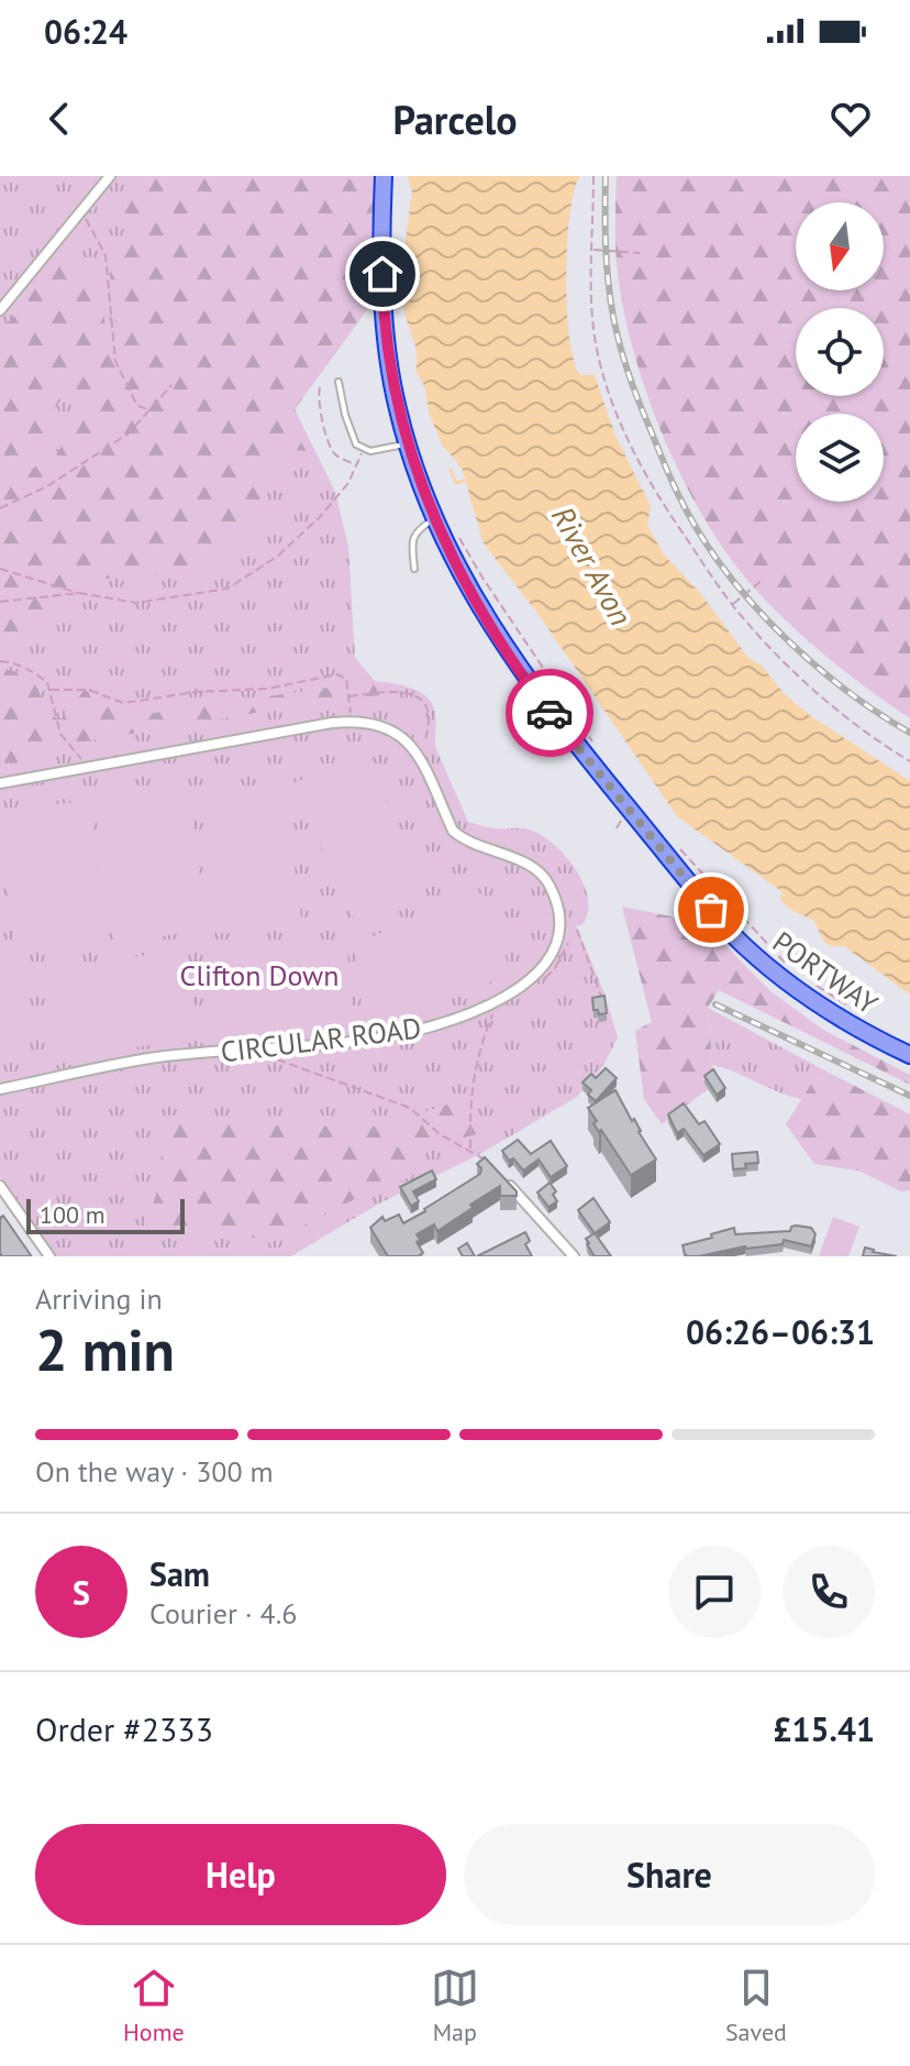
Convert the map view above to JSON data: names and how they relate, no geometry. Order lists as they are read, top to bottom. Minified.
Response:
{"streets":{"highway":["PORTWAY"],"street":["CIRCULAR ROAD"]},"water":["River Avon"],"parks":["Clifton Down"],"scale_bar":"100 m","north":"bottom","page":{"status":"06:24","header":"Parcelo","scale":"100 m","heading":["2 min","Arriving in","06:26–06:31"],"panel":["Sam","Courier · 4.6","Order #2333","£15.41"],"bar":"On the way · 300 m","round":"S","buttons":["Help","Share"],"tabs":["Home","Map","Saved"]}}
